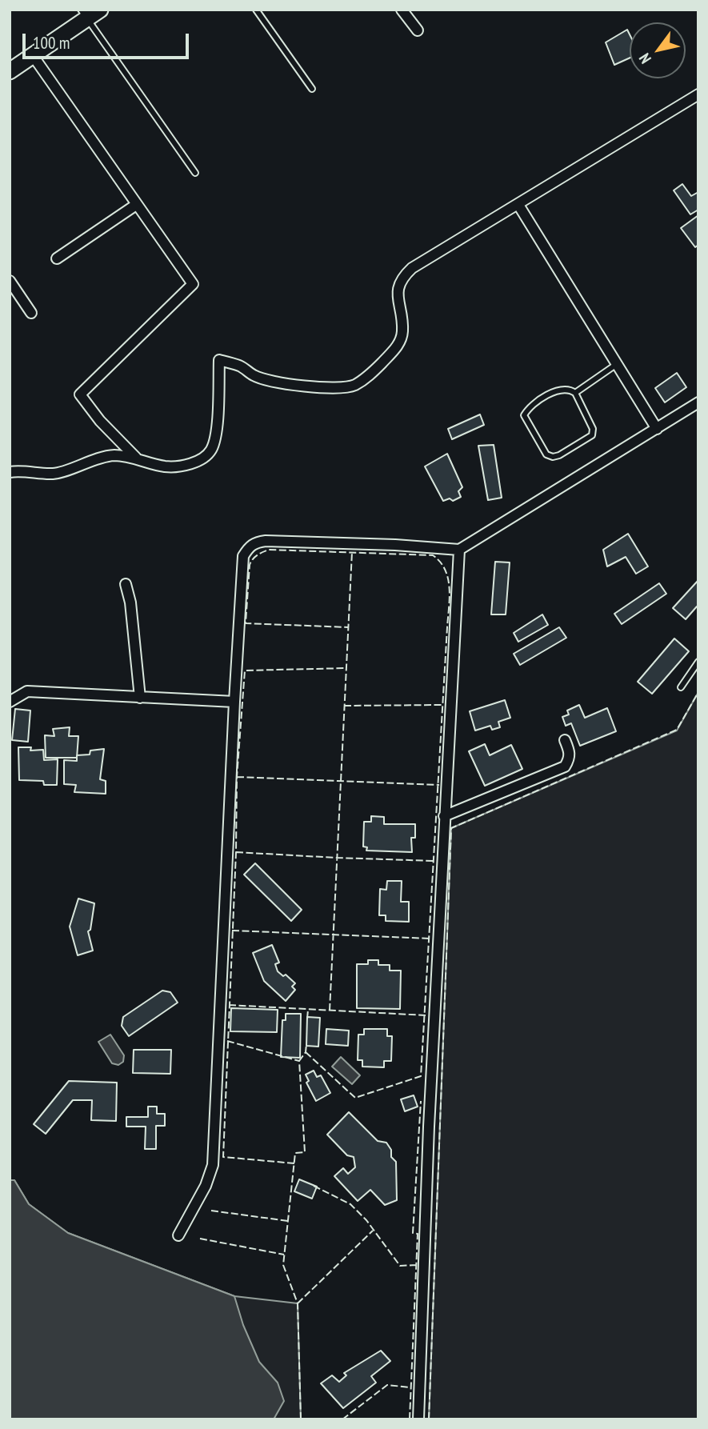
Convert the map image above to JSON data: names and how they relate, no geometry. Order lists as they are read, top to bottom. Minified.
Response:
{"scale_bar":"100 m","north":"bottom left"}
